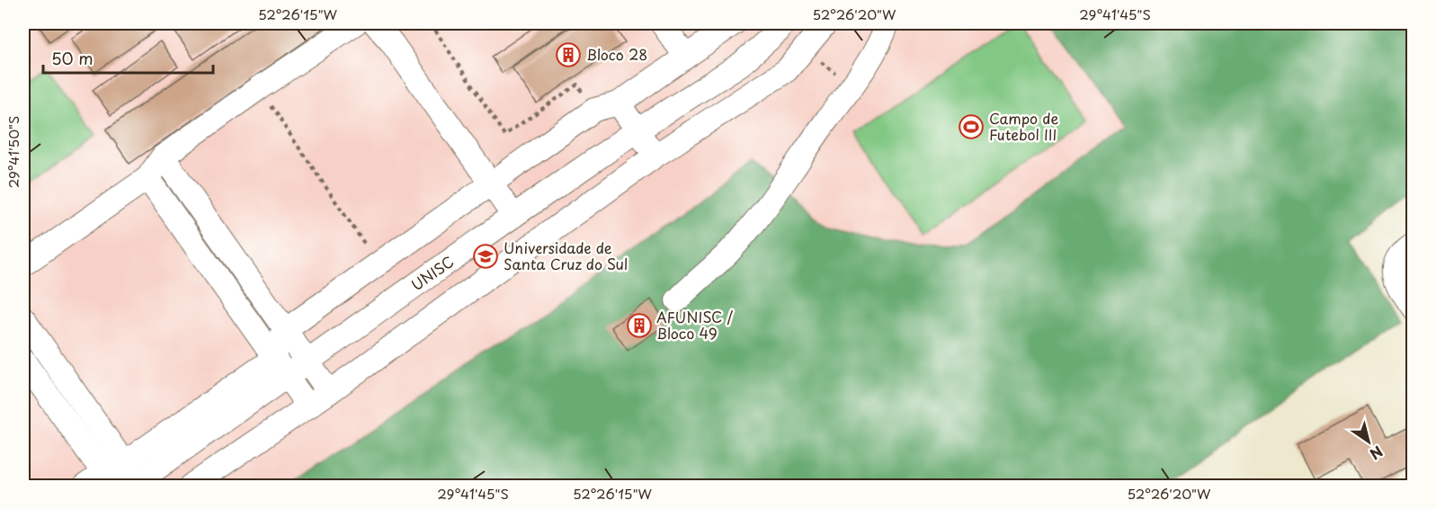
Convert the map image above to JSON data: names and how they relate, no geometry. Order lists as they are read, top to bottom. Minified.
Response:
{"streets":{"street":["UNISC"]},"places":{"building":["Bloco 28","AFUNISC / Bloco 49"],"sports":["Campo de Futebol III"],"school or university":["Universidade de Santa Cruz do Sul"]},"scale_bar":"50 m","north":"bottom right","coordinates":["52°26'15\"W","52°26'20\"W","29°41'45\"S","29°41'50\"S"]}
